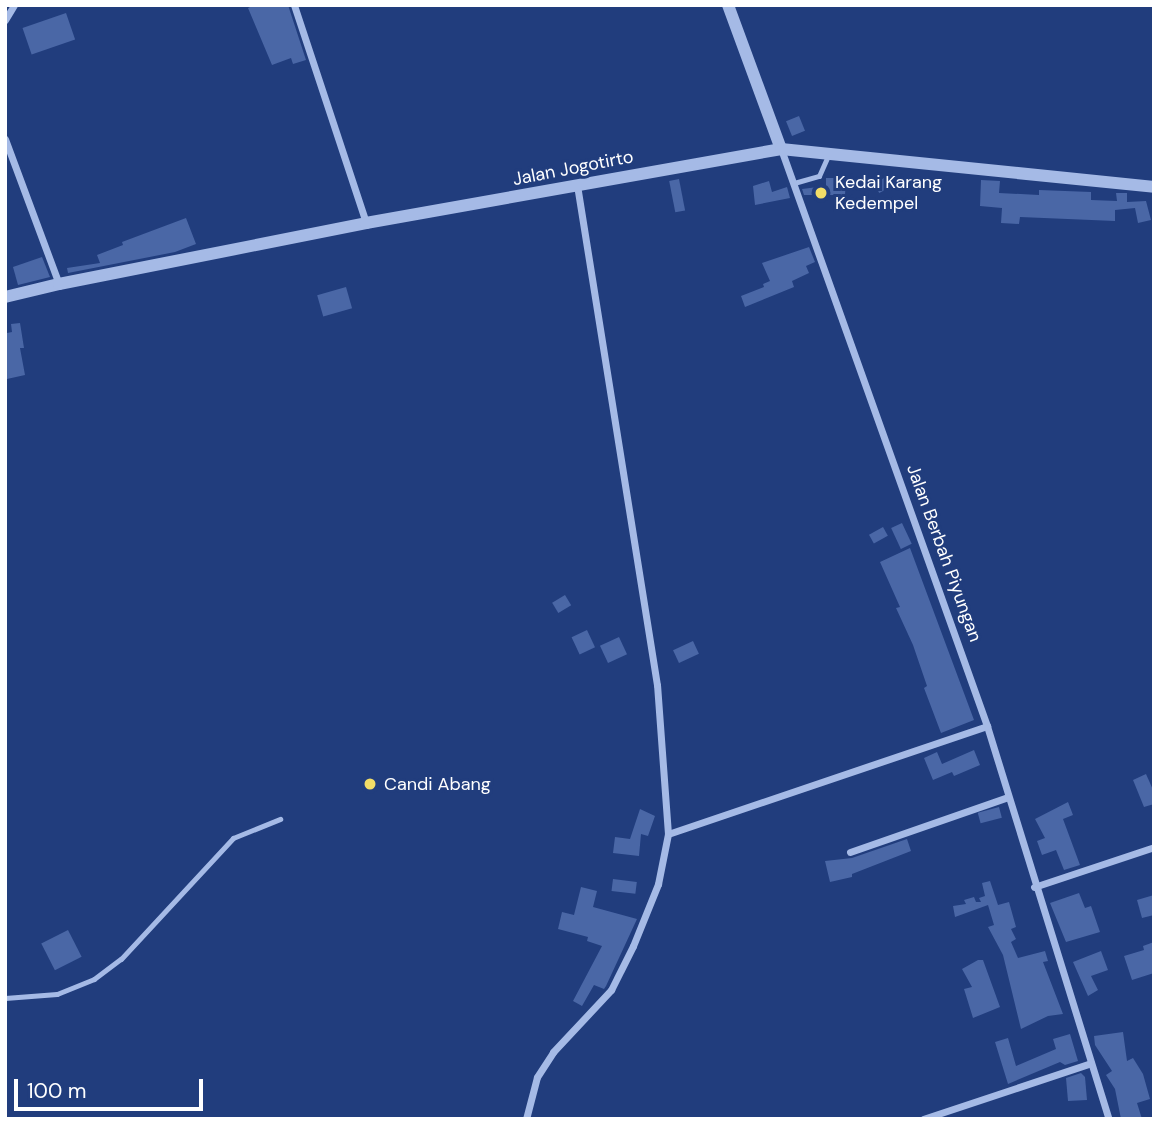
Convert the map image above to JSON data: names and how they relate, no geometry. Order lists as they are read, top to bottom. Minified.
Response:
{"streets":{"street":["Jalan Jogotirto","Jalan Berbah Piyungan"]},"crossings":[["Jalan Jogotirto","Jalan Berbah Piyungan"]],"places":["Kedai Karang Kedempel","Candi Abang"],"scale_bar":"100 m"}
